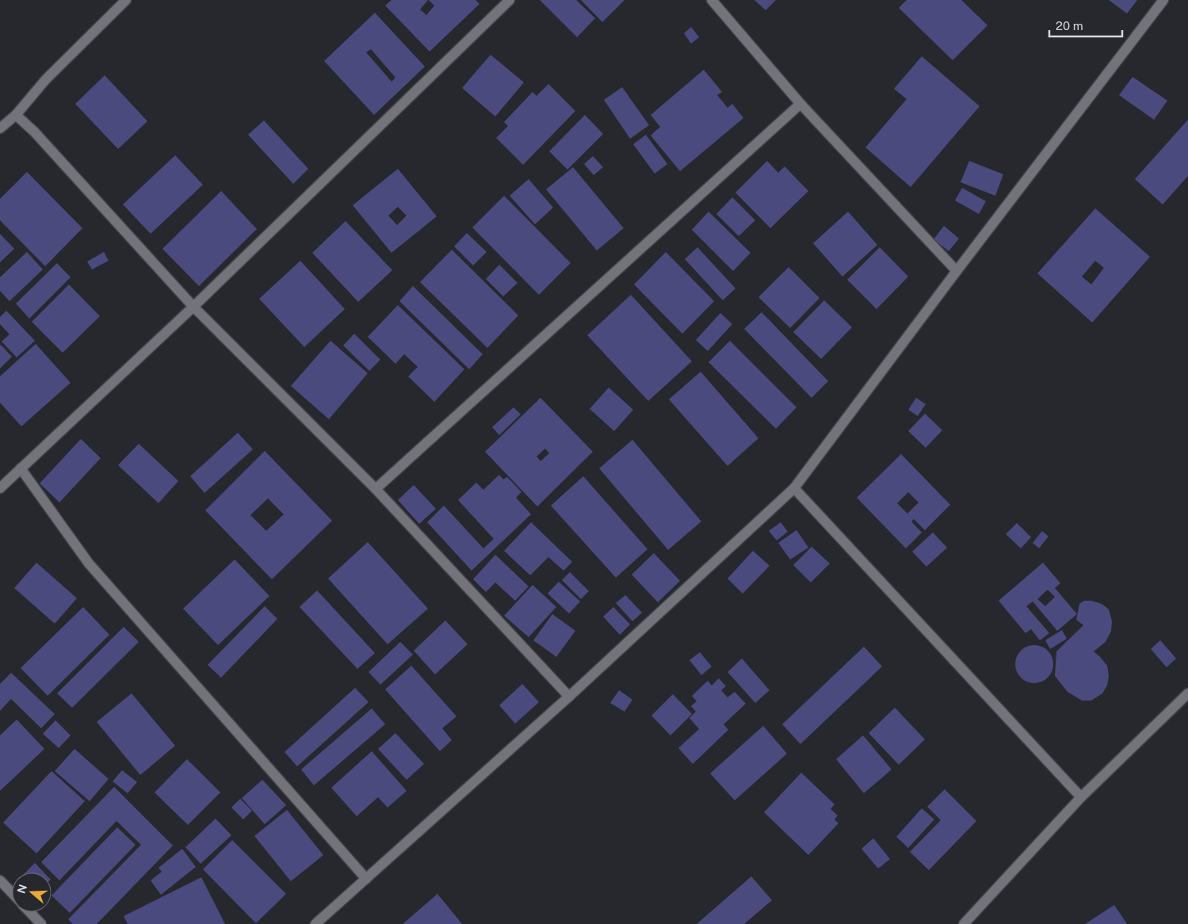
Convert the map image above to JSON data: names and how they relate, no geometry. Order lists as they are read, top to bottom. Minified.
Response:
{"scale_bar":"20 m","north":"left"}
